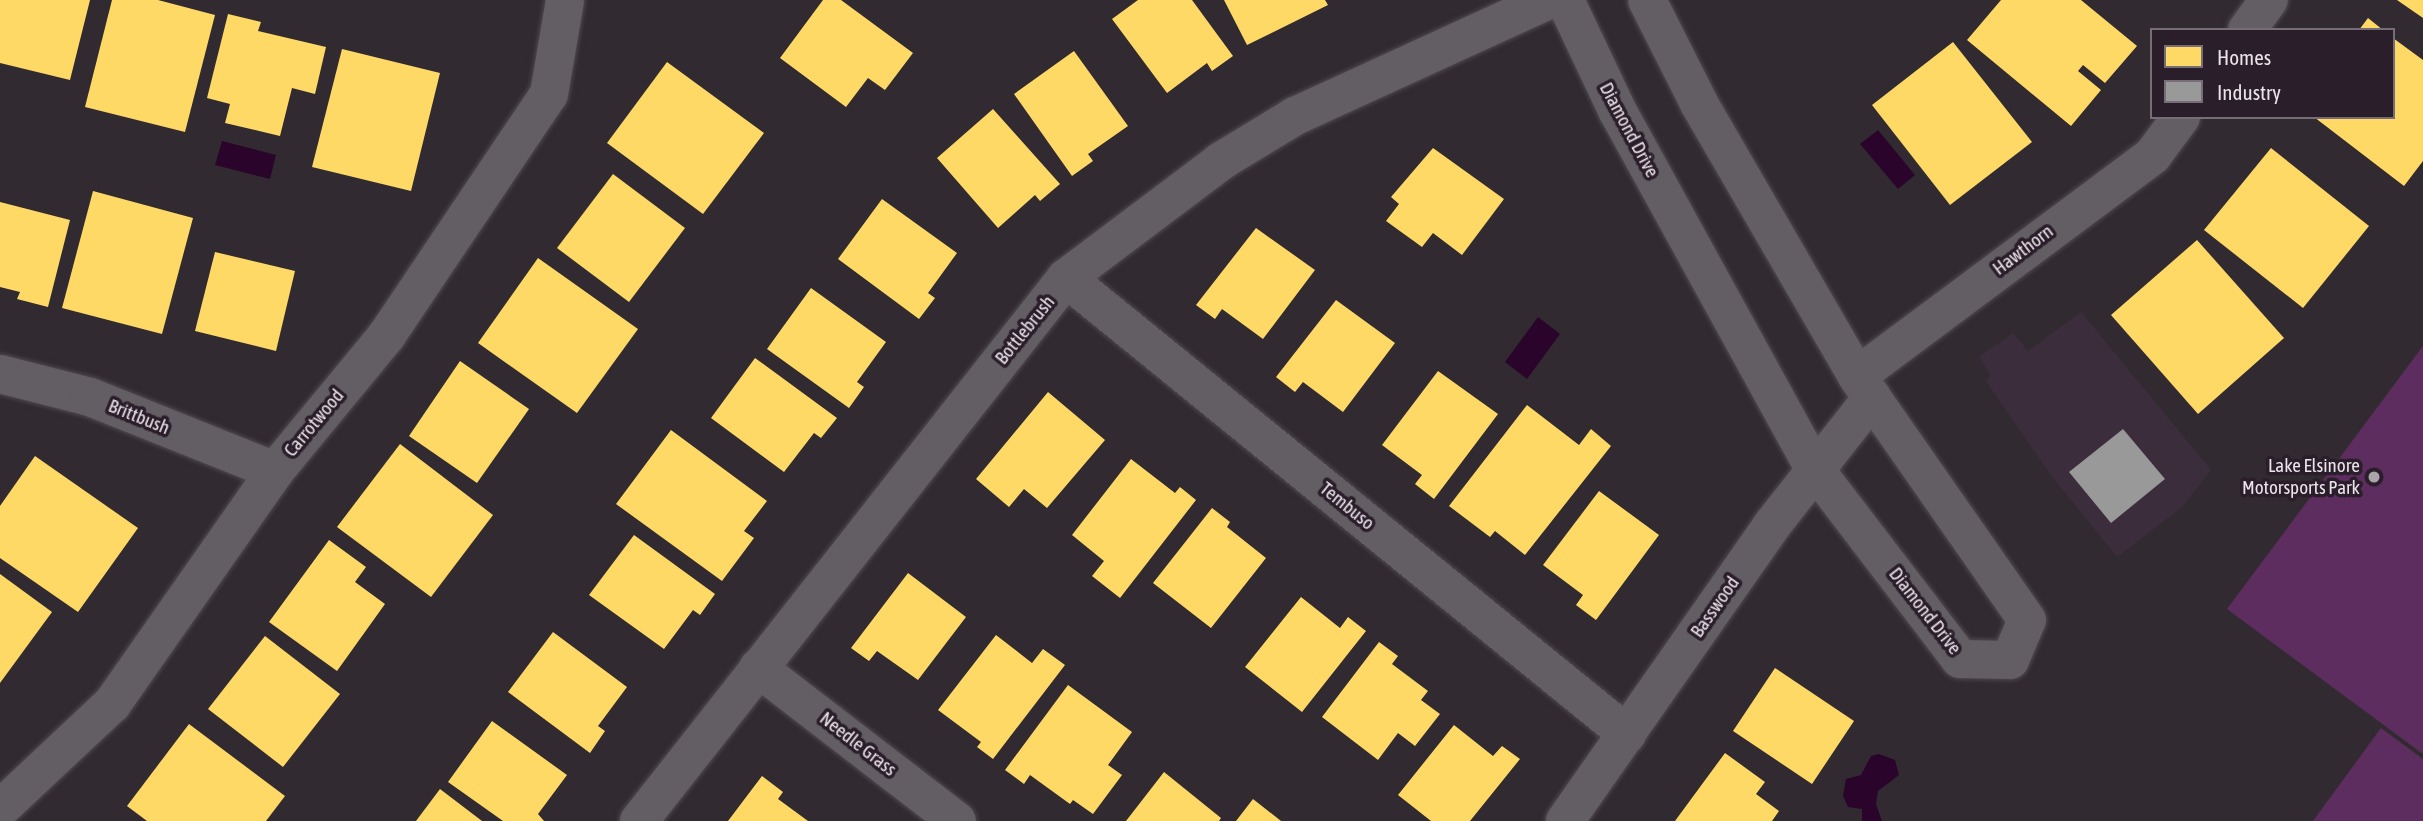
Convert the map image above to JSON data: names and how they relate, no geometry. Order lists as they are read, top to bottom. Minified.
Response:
{"streets":{"street":["Diamond Drive","Hawthorn","Bottlebrush","Brittbush","Carrotwood","Tembuso","Basswood","Needle Grass"]},"crossings":[["Diamond Drive","Hawthorn"],["Diamond Drive","Basswood"],["Hawthorn","Basswood"],["Bottlebrush","Tembuso"],["Bottlebrush","Needle Grass"],["Brittbush","Carrotwood"],["Tembuso","Basswood"]],"places":["Lake Elsinore Motorsports Park"],"legend":["Homes","Industry"]}
